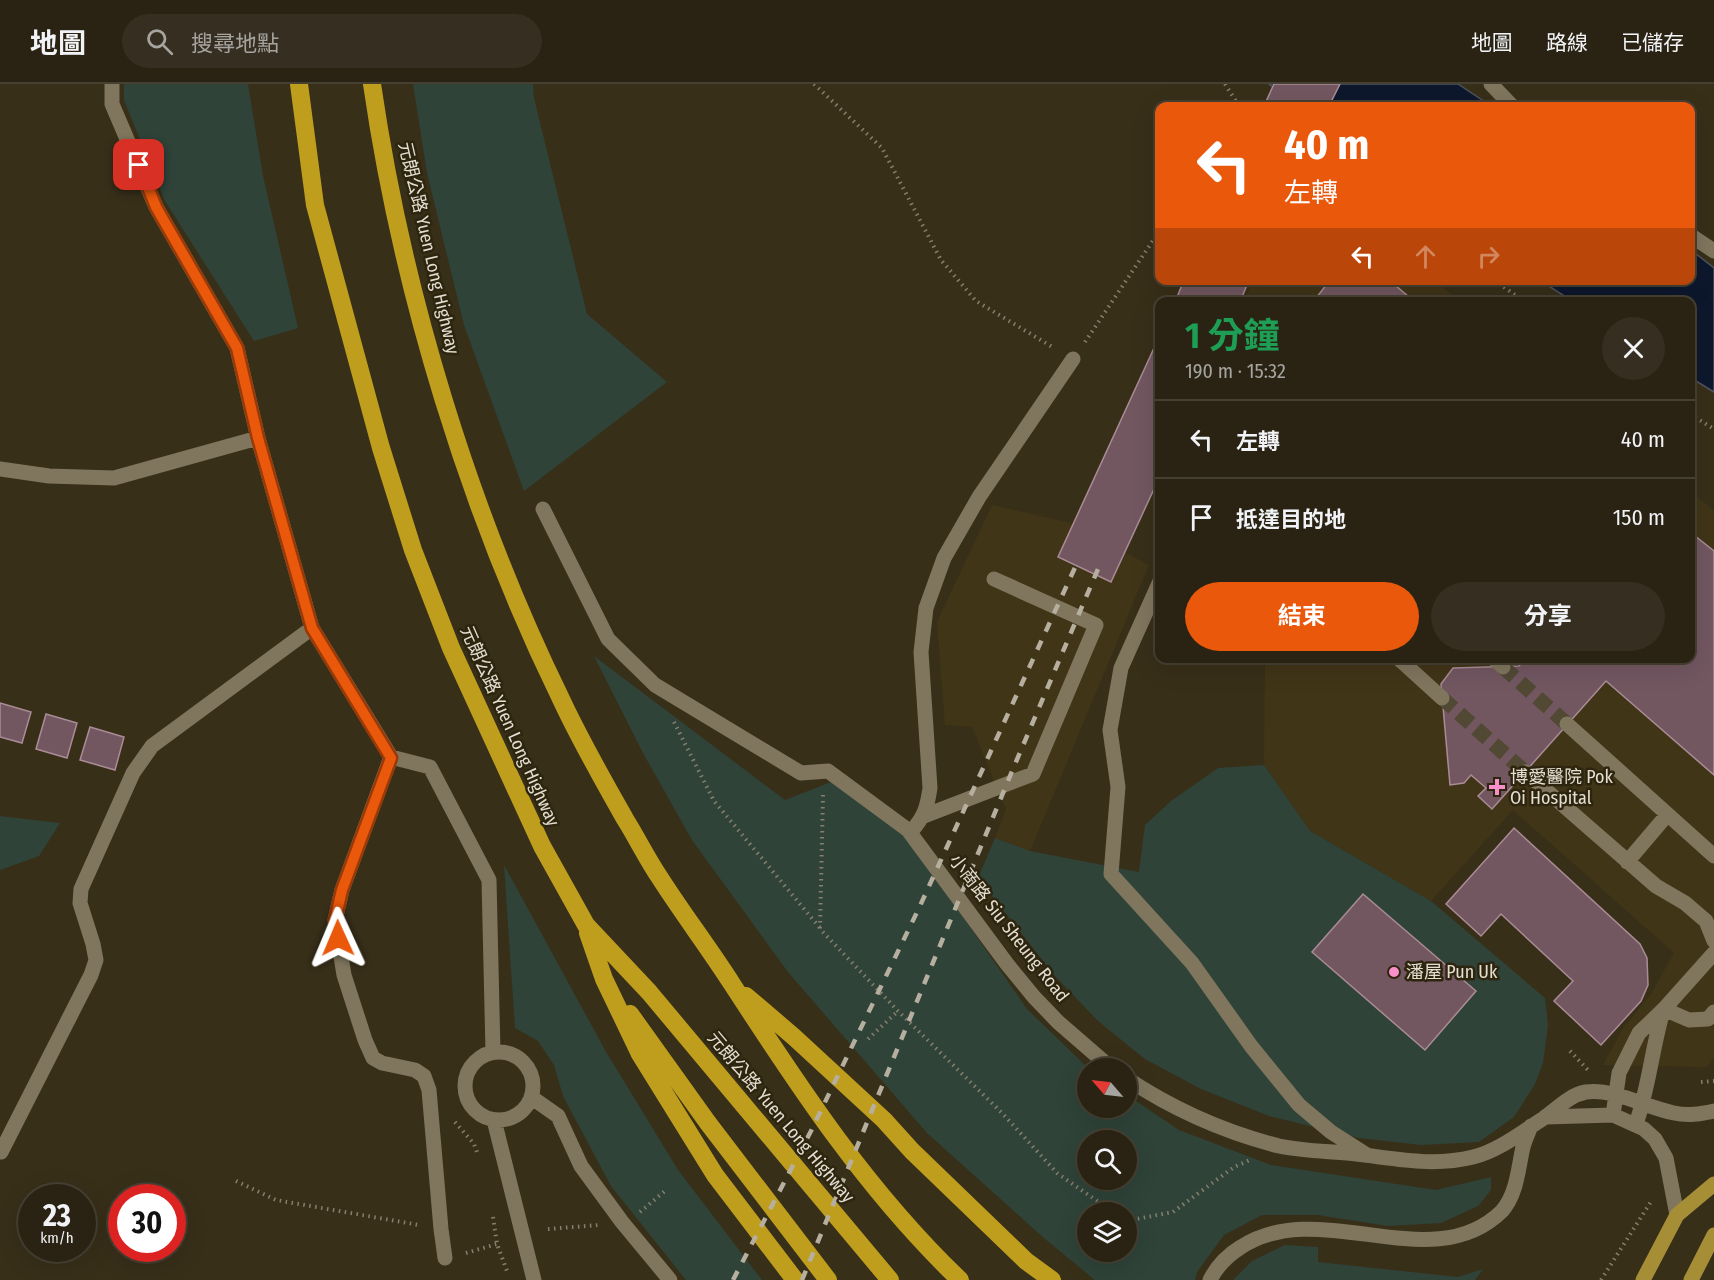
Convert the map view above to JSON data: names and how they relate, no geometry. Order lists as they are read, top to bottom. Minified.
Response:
{"streets":{"highway":["元朗公路 Yuen Long Highway"],"street":["小商路 Siu Sheung Road"]},"places":{"health":["博愛醫院 Pok Oi Hospital"],"other":["潘屋 Pun Uk"]},"north":"top left","page":{"header":"地圖","search":"搜尋地點","nav":["地圖","路線","已儲存"],"turn":["40 m","左轉"],"heading":["1 分鐘","190 m · 15:32"],"list":[{"name":"左轉","value":"40 m"},{"name":"抵達目的地","value":"150 m"}],"buttons":["結束","分享"],"speed":"23 km/h","limit":"30"}}
